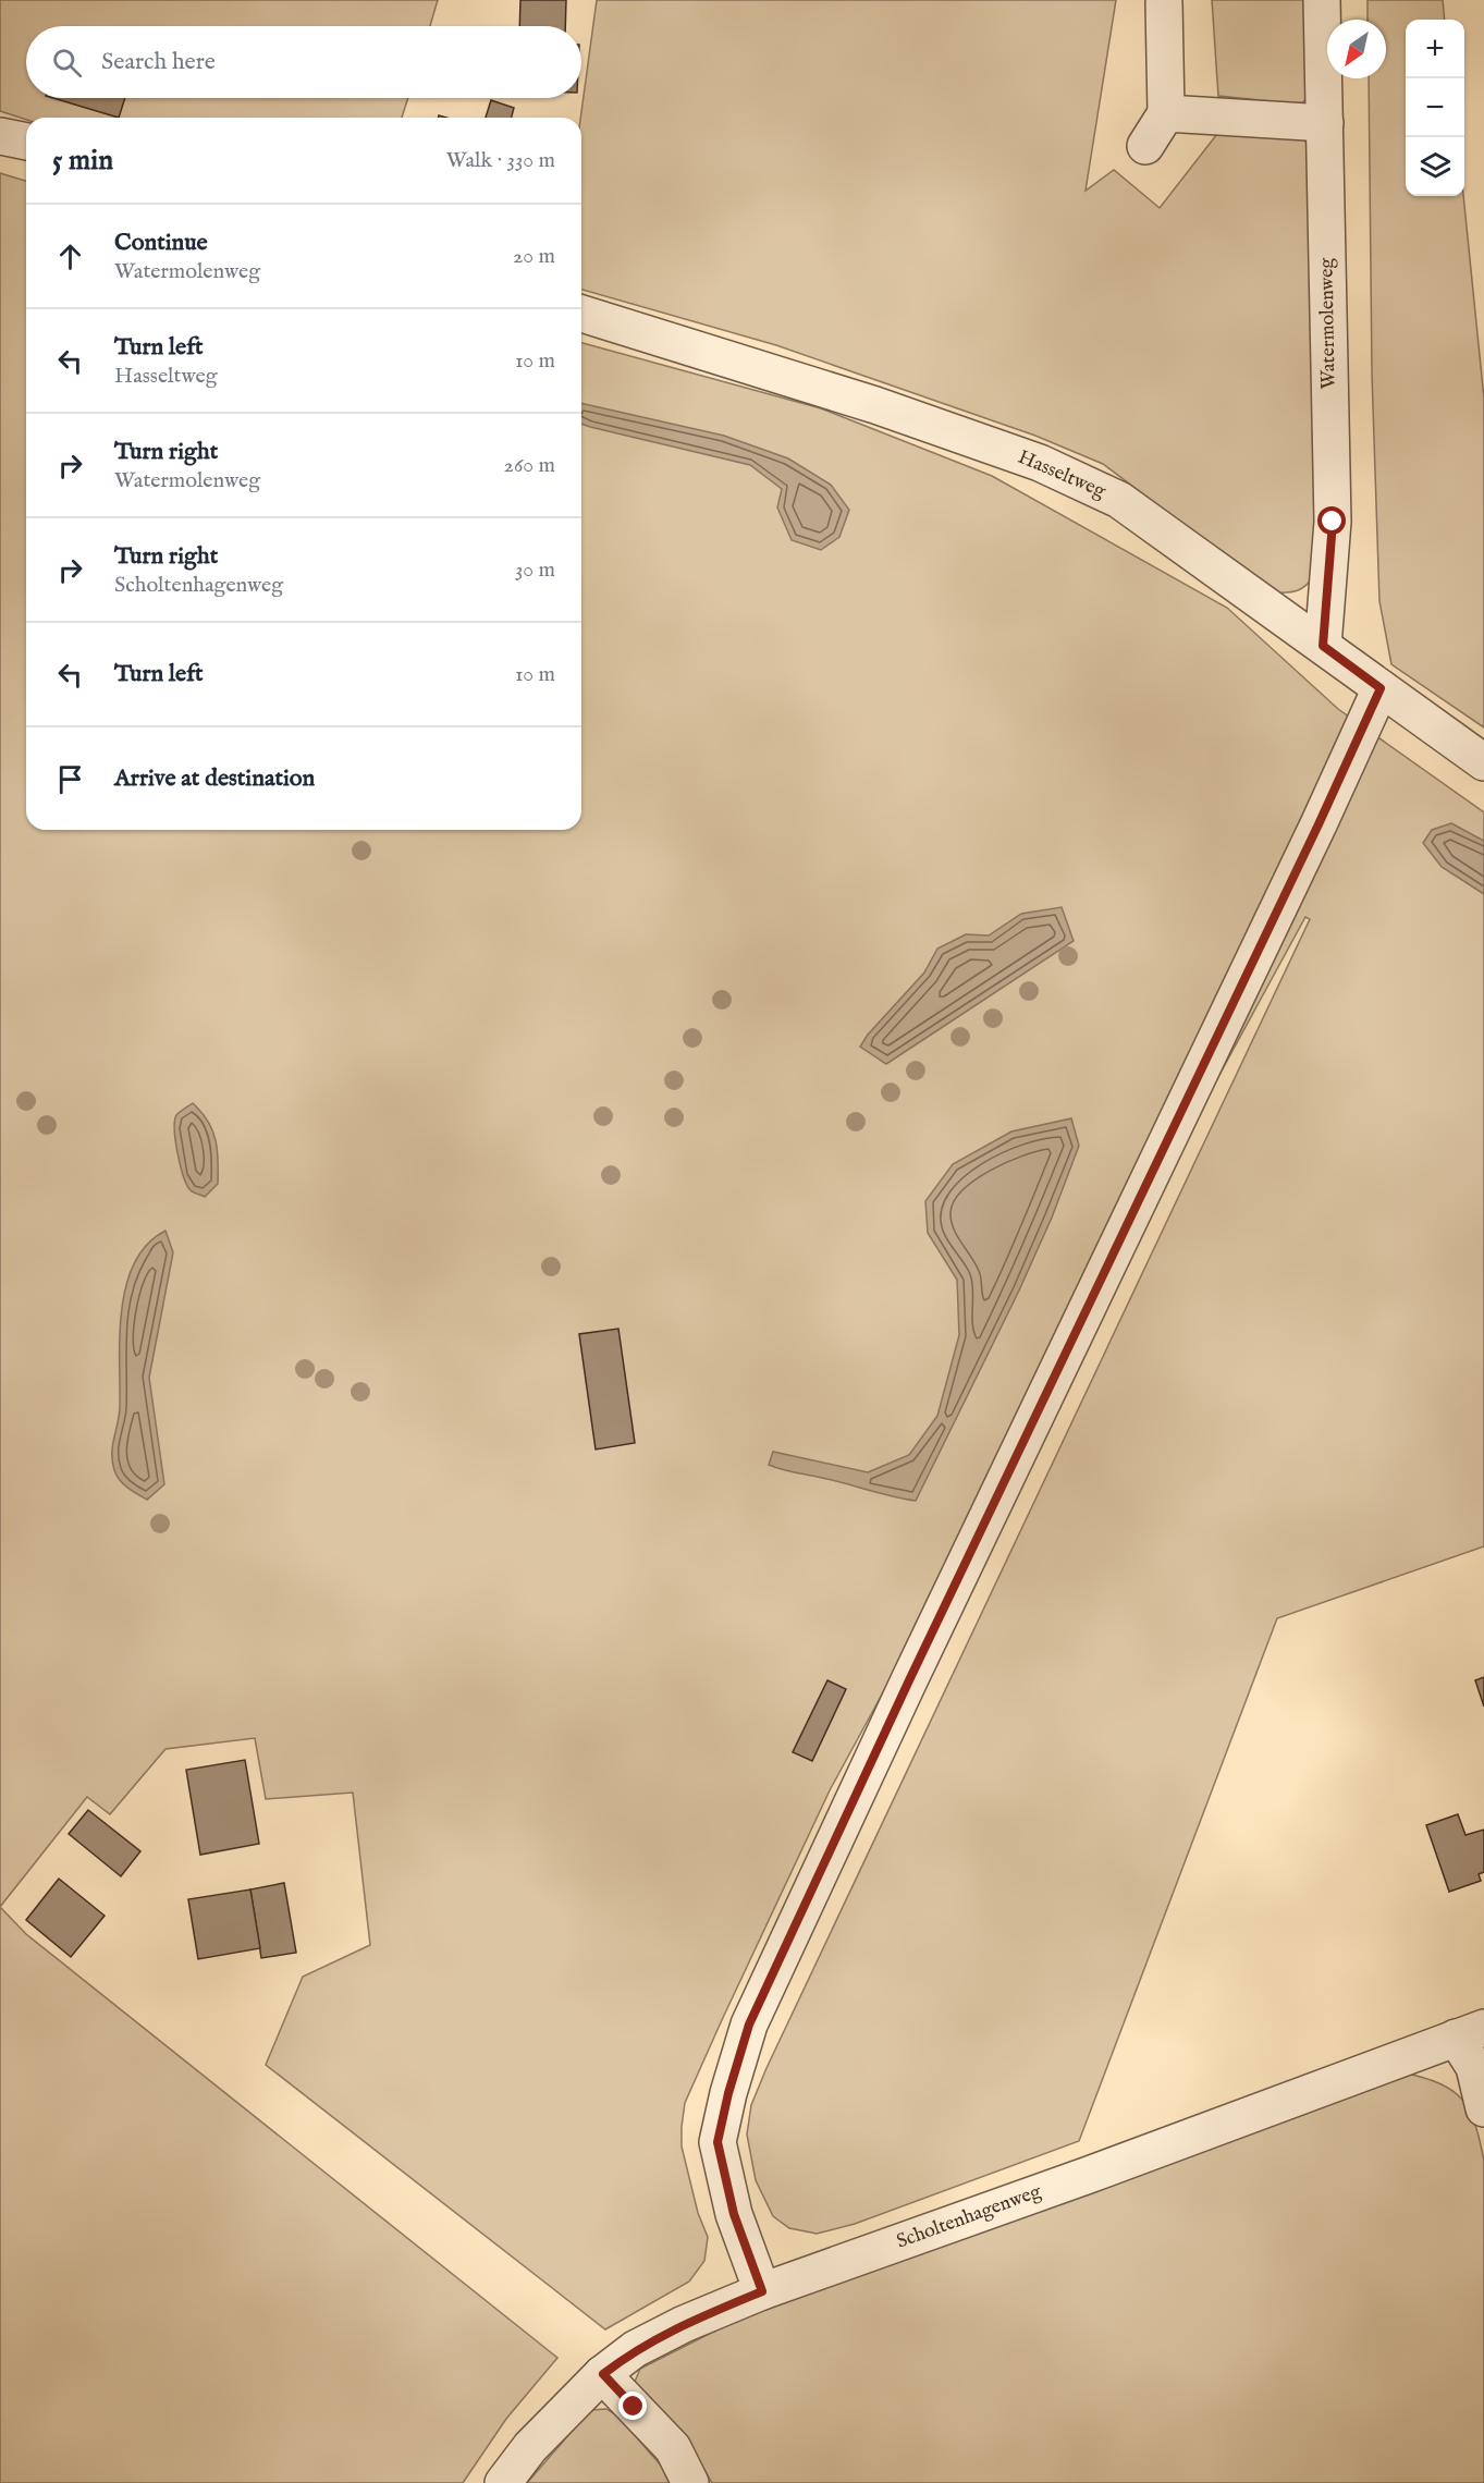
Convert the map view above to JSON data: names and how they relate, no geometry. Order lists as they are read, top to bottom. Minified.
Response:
{"streets":{"street":["Watermolenweg","Hasseltweg","Scholtenhagenweg"]},"crossings":[["Watermolenweg","Hasseltweg"]],"north":"bottom left","page":{"map_buttons":["+","−"],"search":"Search here","heading":["5 min","Walk · 330 m"],"list":[["Continue","Watermolenweg","20 m"],["Turn left","Hasseltweg","10 m"],["Turn right","Watermolenweg","260 m"],["Turn right","Scholtenhagenweg","30 m"],["Turn left","10 m"],"Arrive at destination"]}}
